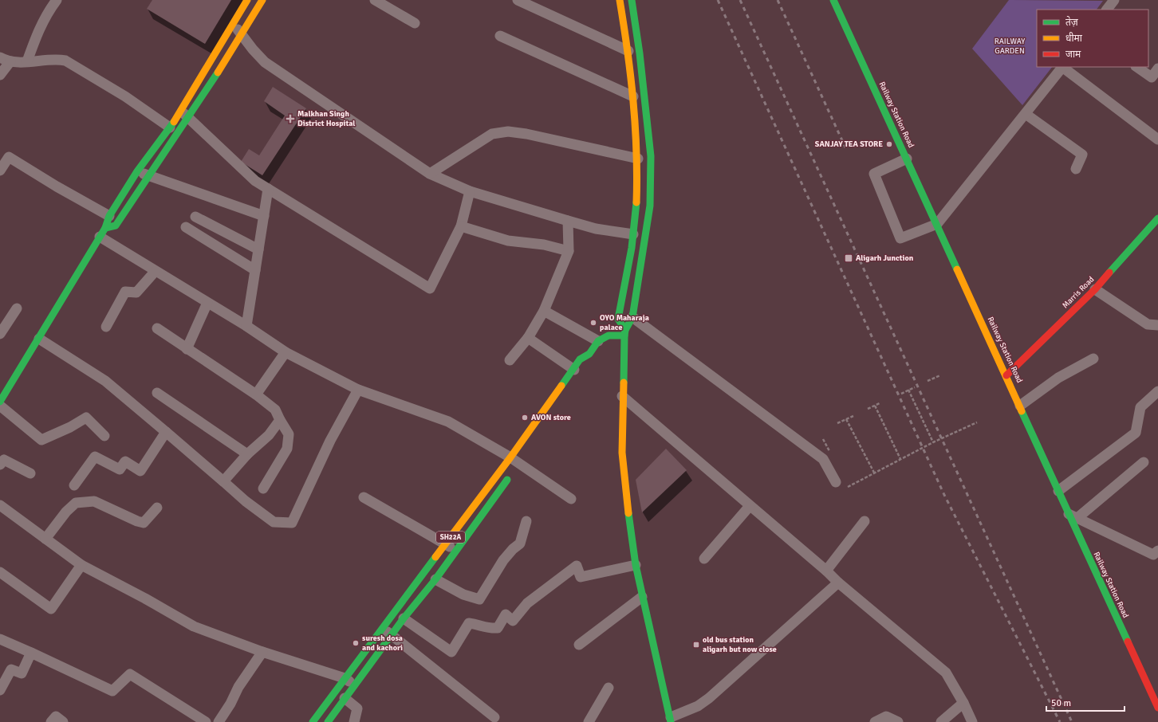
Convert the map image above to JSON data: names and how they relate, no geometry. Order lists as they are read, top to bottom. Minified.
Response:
{"streets":{"main road":["Railway Station Road","Marris Road","SH22A"]},"crossings":[["Railway Station Road","Marris Road"]],"parks":["RAILWAY GARDEN"],"places":{"health":["Malkhan Singh District Hospital"],"other":["SANJAY TEA STORE","OYO Maharaja palace","AVON store","suresh dosa and kachori"],"transit":["Aligarh Junction","old bus station aligarh but now close"]},"legend":["तेज़","धीमा","जाम"],"scale_bar":"50 m"}
